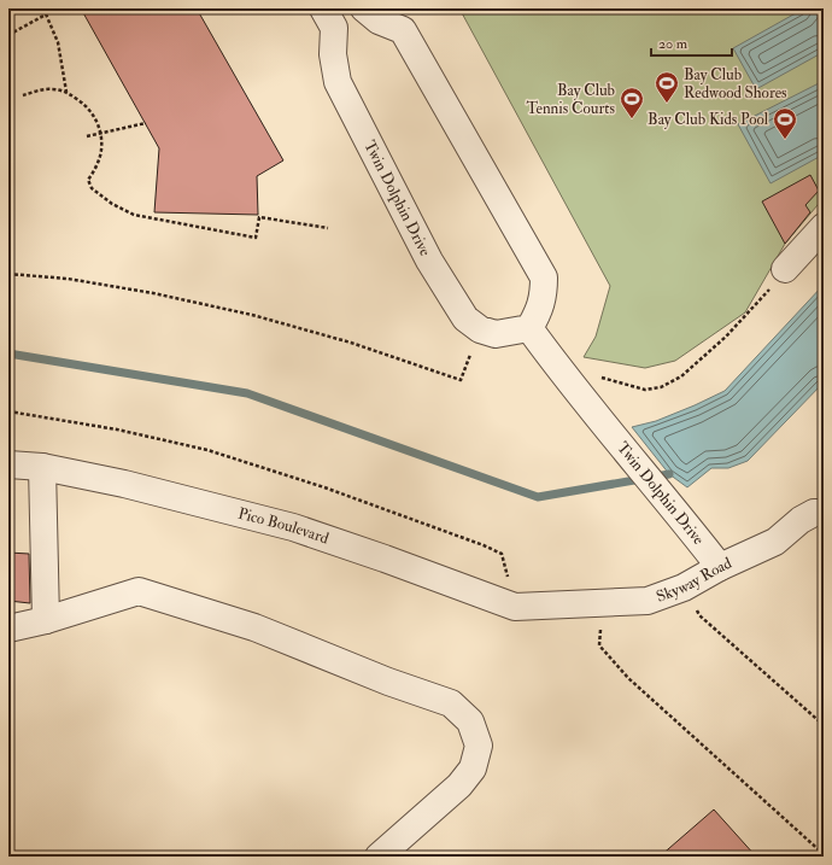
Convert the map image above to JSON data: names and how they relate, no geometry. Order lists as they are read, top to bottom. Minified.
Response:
{"streets":{"street":["Twin Dolphin Drive","Pico Boulevard","Skyway Road"]},"crossings":[["Twin Dolphin Drive","Skyway Road"],["Pico Boulevard","Skyway Road"]],"places":{"sports":["Bay Club Redwood Shores","Bay Club Tennis Courts","Bay Club Kids Pool"]},"scale_bar":"20 m"}
